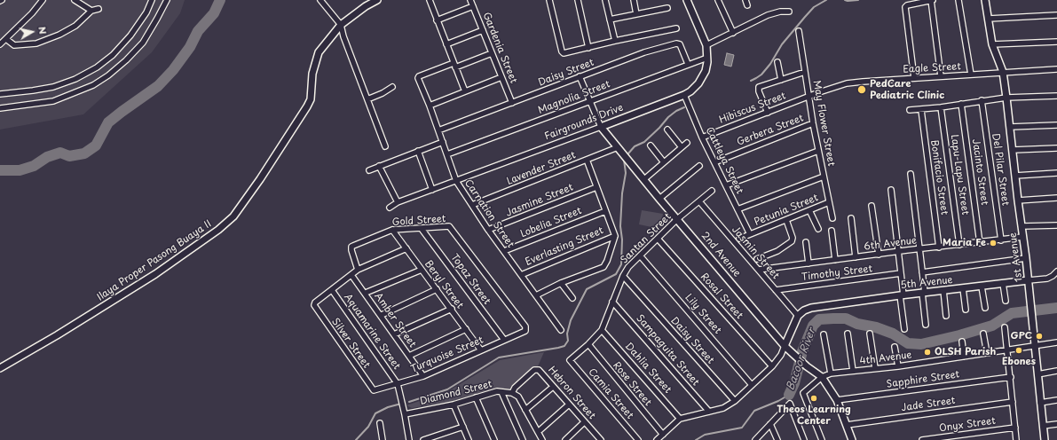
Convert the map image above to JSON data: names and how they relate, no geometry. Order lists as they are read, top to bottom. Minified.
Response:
{"streets":{"street":["Gardenia Street","Eagle Street","Daisy Street","Magnolia Street","Hibiscus Street","Fairgrounds Drive","May Flower Street","Gerbera Street","Cattleya Street","Lavender Street","Del Pilar Street","Jacinto Street","Lapu-Lapu Street","Bonifacio Street","Jasmine Street","Petunia Street","Carnation Street","Gold Street","Lobelia Street","Santan Street","6th Avenue","Everlasting Street","Jasmin Street","2nd Avenue","1st Avenue","Ilaya Proper Pasong Buaya II","Timothy Street","Topaz Street","5th Avenue","Beryl Street","Rosal Street","Lily Street","Amber Street","Aquamarine Street","Silver Street","Sampaguita Street","Turquoise Street","4th Avenue","Dahlia Street","Sapphire Street","Rose Street","Diamond Street","Hebron Street","Camia Street","Jade Street","Onyx Street"]},"crossings":[["Gardenia Street","Daisy Street"],["Eagle Street","Hibiscus Street"],["Eagle Street","May Flower Street"],["Eagle Street","1st Avenue"],["Daisy Street","Magnolia Street"],["Daisy Street","Carnation Street"],["Daisy Street","Santan Street"],["Daisy Street","2nd Avenue"],["Magnolia Street","Fairgrounds Drive"],["Magnolia Street","Carnation Street"],["Magnolia Street","2nd Avenue"],["Hibiscus Street","May Flower Street"],["Hibiscus Street","Cattleya Street"],["Fairgrounds Drive","Cattleya Street"],["Fairgrounds Drive","Carnation Street"],["Fairgrounds Drive","2nd Avenue"],["May Flower Street","Gerbera Street"],["May Flower Street","Petunia Street"],["Gerbera Street","Cattleya Street"],["Cattleya Street","Petunia Street"],["Lavender Street","Carnation Street"],["Lavender Street","2nd Avenue"],["Del Pilar Street","6th Avenue"],["Jacinto Street","6th Avenue"],["Lapu-Lapu Street","6th Avenue"],["Bonifacio Street","6th Avenue"],["Jasmine Street","Carnation Street"],["Carnation Street","Lobelia Street"],["Carnation Street","Everlasting Street"],["Gold Street","Topaz Street"],["Gold Street","Beryl Street"],["Gold Street","Turquoise Street"],["Santan Street","Jasmin Street"],["Santan Street","2nd Avenue"],["Santan Street","Rosal Street"],["Santan Street","Lily Street"],["Santan Street","Sampaguita Street"],["Santan Street","Dahlia Street"],["Santan Street","Rose Street"],["Santan Street","Camia Street"],["6th Avenue","Jasmin Street"],["6th Avenue","1st Avenue"],["Jasmin Street","Timothy Street"],["Jasmin Street","5th Avenue"],["2nd Avenue","4th Avenue"],["2nd Avenue","Sapphire Street"],["2nd Avenue","Jade Street"],["1st Avenue","5th Avenue"],["1st Avenue","4th Avenue"],["Topaz Street","Turquoise Street"],["Beryl Street","Turquoise Street"],["Amber Street","Turquoise Street"],["Aquamarine Street","Silver Street"],["Aquamarine Street","Turquoise Street"],["Silver Street","Turquoise Street"],["Diamond Street","Hebron Street"]],"water":["Bacoor River"],"places":["PedCare Pediatric Clinic","Maria Fe","GPC","Ebones","OLSH Parish","Theos Learning Center"],"north":"right"}
